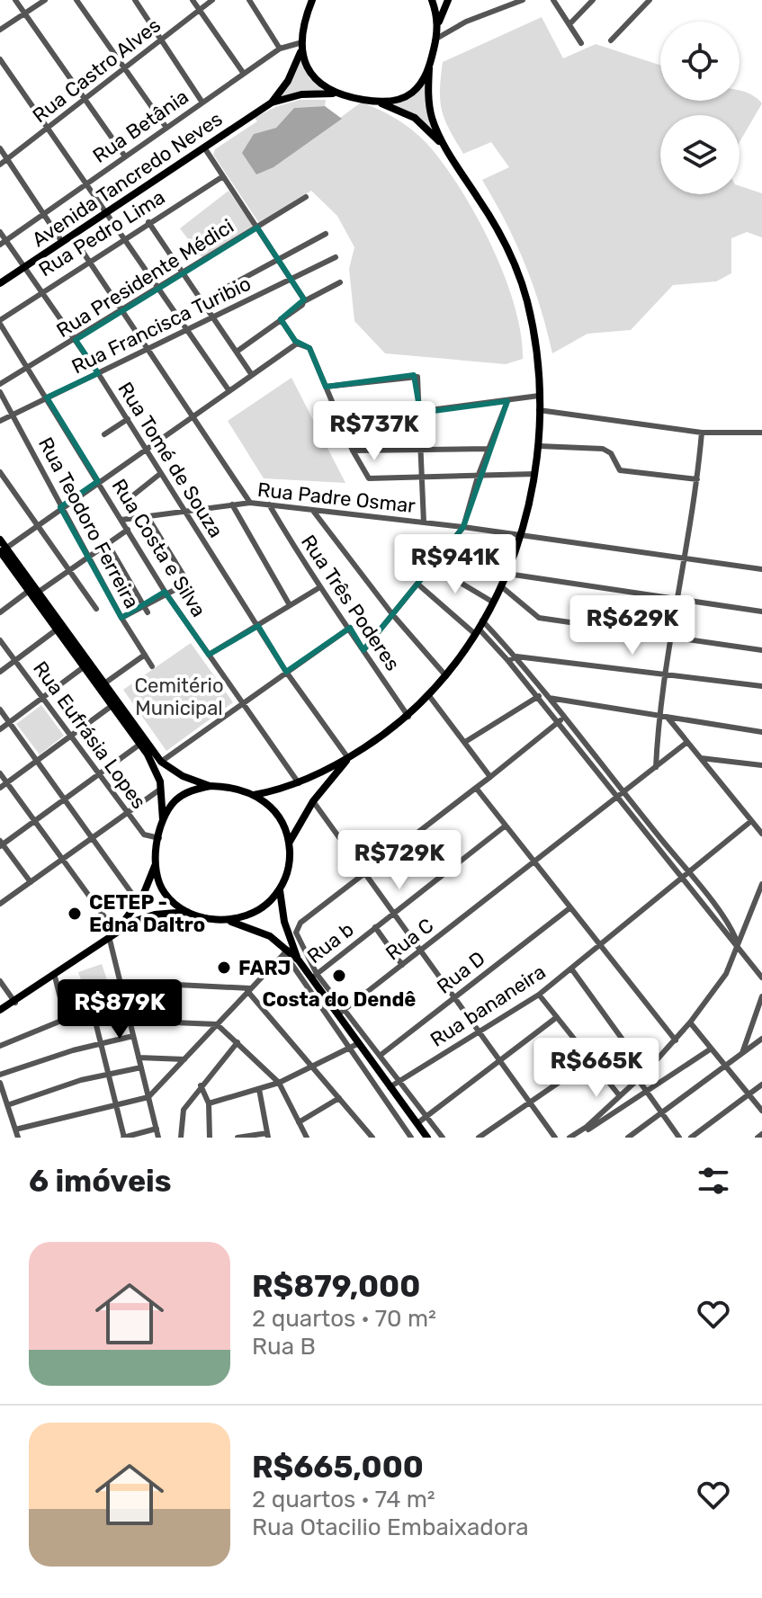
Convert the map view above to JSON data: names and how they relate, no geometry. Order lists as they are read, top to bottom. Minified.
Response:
{"streets":{"main road":["Avenida Tancredo Neves"],"street":["Rua Castro Alves","Rua Betânia","Rua Pedro Lima","Rua Presidente Médici","Rua Francisca Turibio","Rua Tomé de Souza","Rua Padre Osmar","Rua Teodoro Ferreira","Rua Costa e Silva","Rua Três Poderes","Rua Eufrásia Lopes","Rua C","Rua b","Rua D","Rua bananeira"]},"crossings":[["Rua Betânia","Rua Tomé de Souza"],["Avenida Tancredo Neves","Rua Tomé de Souza"],["Rua Pedro Lima","Rua Tomé de Souza"],["Rua Pedro Lima","Rua Costa e Silva"],["Rua Presidente Médici","Rua Tomé de Souza"],["Rua Presidente Médici","Rua Costa e Silva"],["Rua Francisca Turibio","Rua Tomé de Souza"],["Rua Francisca Turibio","Rua Teodoro Ferreira"],["Rua Francisca Turibio","Rua Costa e Silva"],["Rua Tomé de Souza","Rua Padre Osmar"],["Rua Padre Osmar","Rua Costa e Silva"],["Rua Padre Osmar","Rua Três Poderes"]],"parks":["Cemitério Municipal"],"places":["CETEP - Edna DaItro","FARJ","Costa do Dendê"],"page":{"price":["R$737K","R$941K","R$629K","R$729K","R$879K","R$665K"],"heading":"6 imóveis","list":[{"name":"R$879,000","note":"2 quartos · 70 m² · Rua B"},{"name":"R$665,000","note":"2 quartos · 74 m² · Rua Otacilio Embaixadora"}]}}
